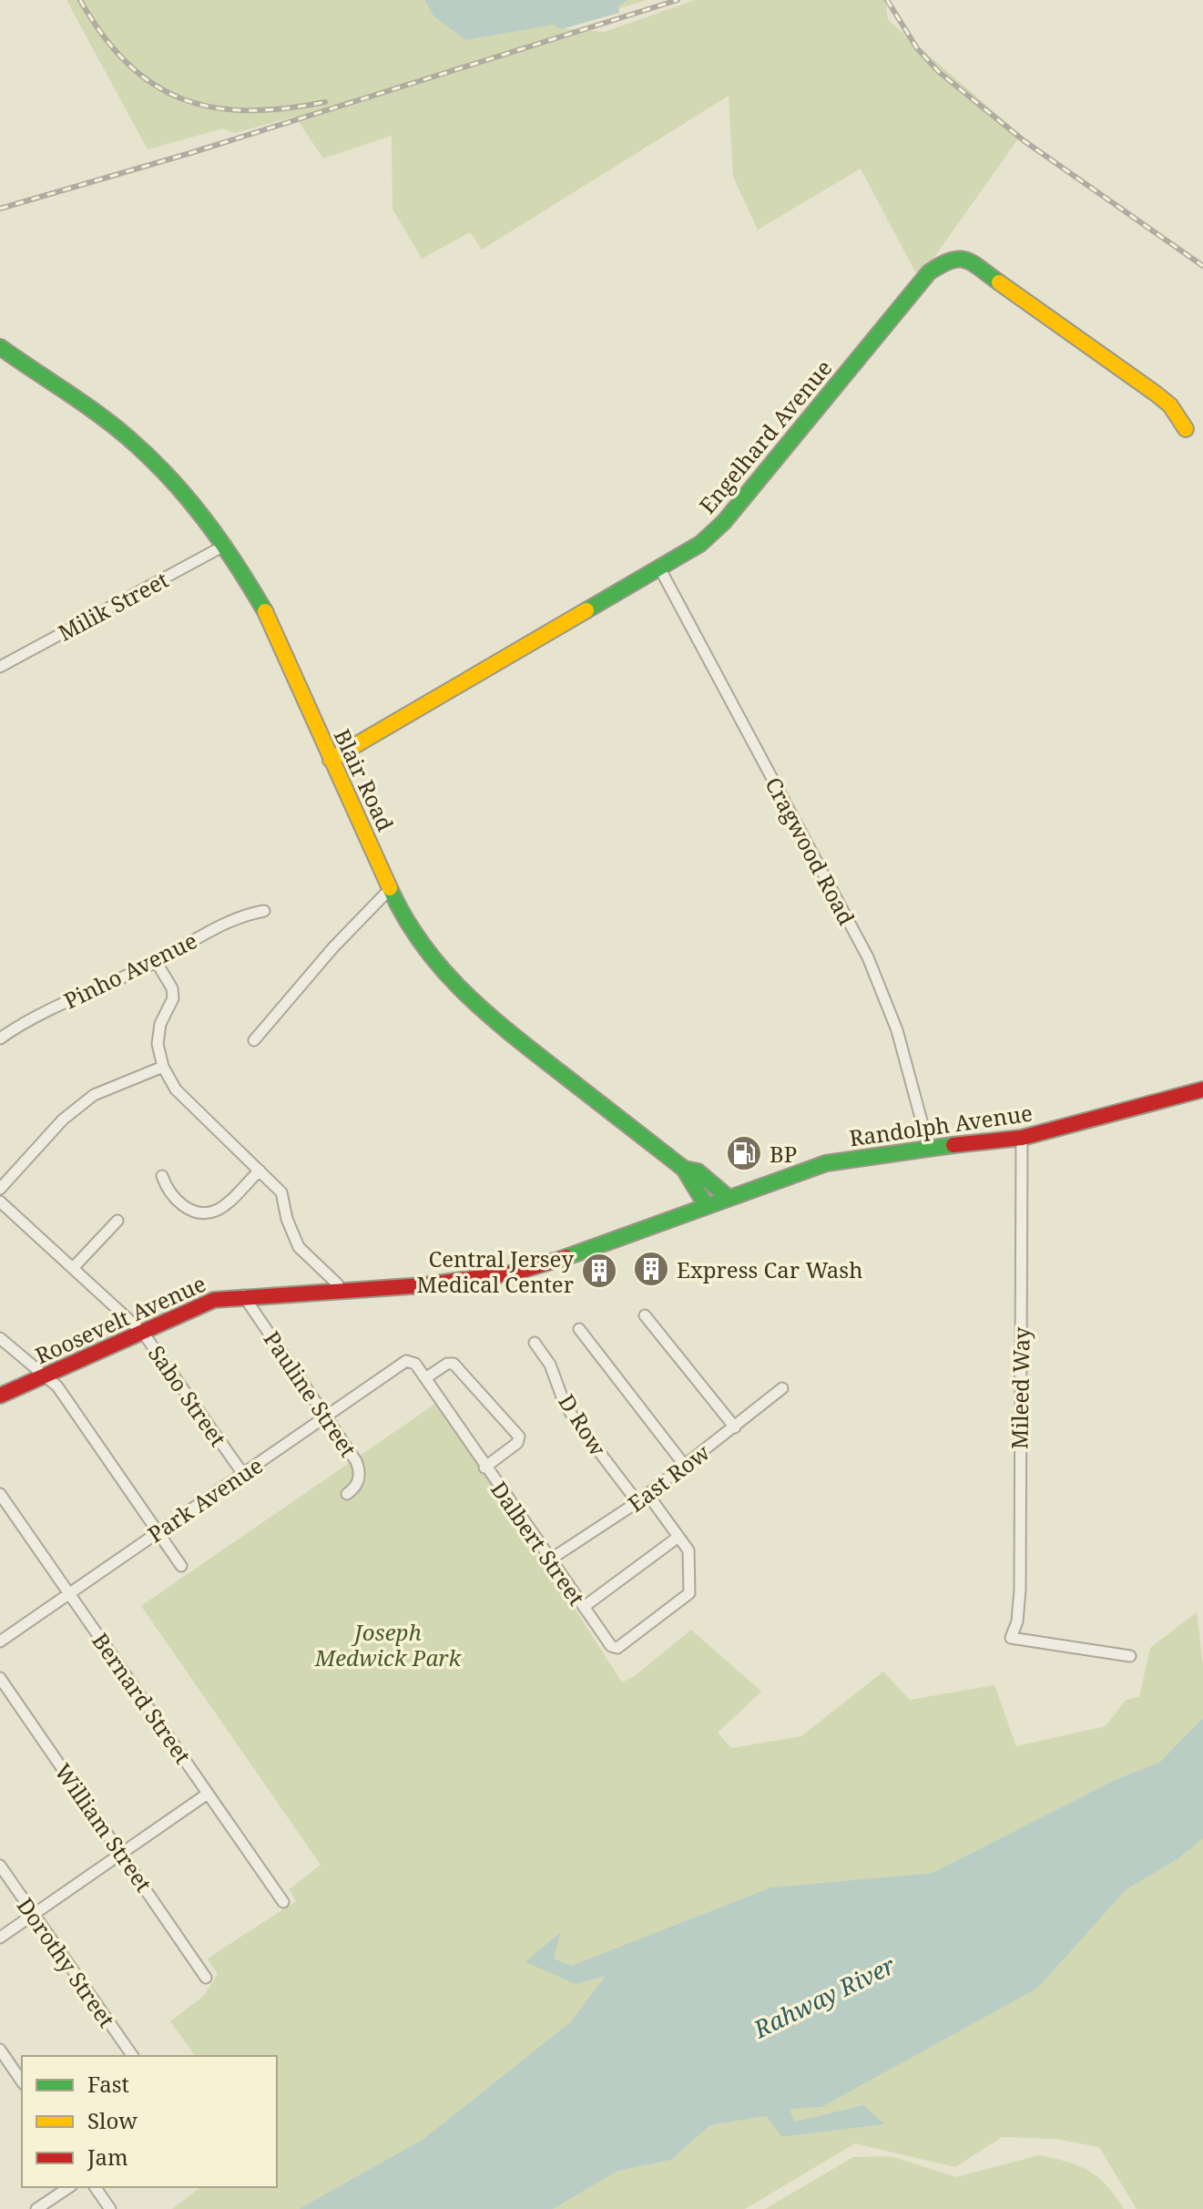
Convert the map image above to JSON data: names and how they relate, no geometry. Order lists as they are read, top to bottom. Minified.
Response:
{"streets":{"street":["Engelhard Avenue","Milik Street","Blair Road","Cragwood Road","Pinho Avenue","Randolph Avenue","Roosevelt Avenue","Mileed Way","Pauline Street","Sabo Street","D Row","East Row","Park Avenue","Dalbert Street","Bernard Street","William Street","Dorothy Street"]},"crossings":[["Engelhard Avenue","Blair Road"],["Engelhard Avenue","Cragwood Road"],["Milik Street","Blair Road"],["Blair Road","Randolph Avenue"],["Blair Road","Roosevelt Avenue"],["Cragwood Road","Randolph Avenue"],["Randolph Avenue","Roosevelt Avenue"],["Randolph Avenue","Mileed Way"],["Roosevelt Avenue","Pauline Street"],["Roosevelt Avenue","Sabo Street"],["Pauline Street","Park Avenue"],["Sabo Street","Park Avenue"],["D Row","East Row"],["East Row","Dalbert Street"],["Park Avenue","Dalbert Street"],["Park Avenue","Bernard Street"]],"water":["Rahway River"],"parks":["Joseph Medwick Park"],"places":{"fuel station":["BP"],"building":["Express Car Wash","Central Jersey Medical Center"]},"legend":["Fast","Slow","Jam"]}
